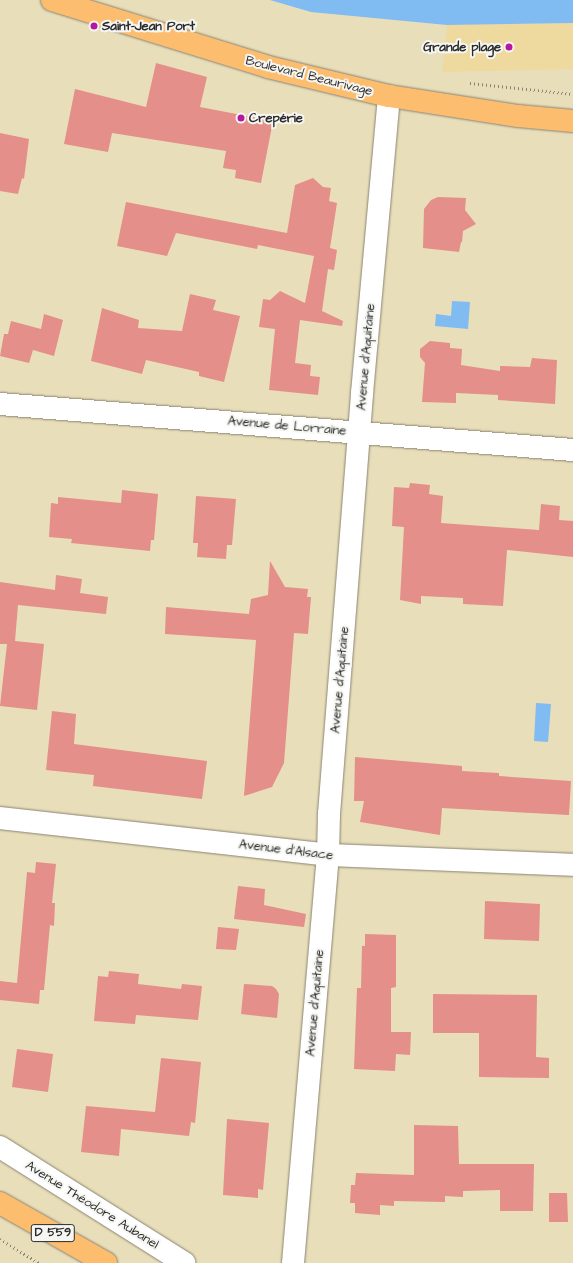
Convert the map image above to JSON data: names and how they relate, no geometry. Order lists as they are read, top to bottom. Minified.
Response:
{"streets":{"main road":["Boulevard Beaurivage","D 559"],"street":["Avenue d'Aquitaine","Avenue de Lorraine","Avenue d'Alsace","Avenue Théodore Aubanel"]},"crossings":[["Boulevard Beaurivage","Avenue d'Aquitaine"],["Avenue d'Aquitaine","Avenue de Lorraine"],["Avenue d'Aquitaine","Avenue d'Alsace"]],"places":["Saint-Jean Port","Grande plage","Crepérie"]}
